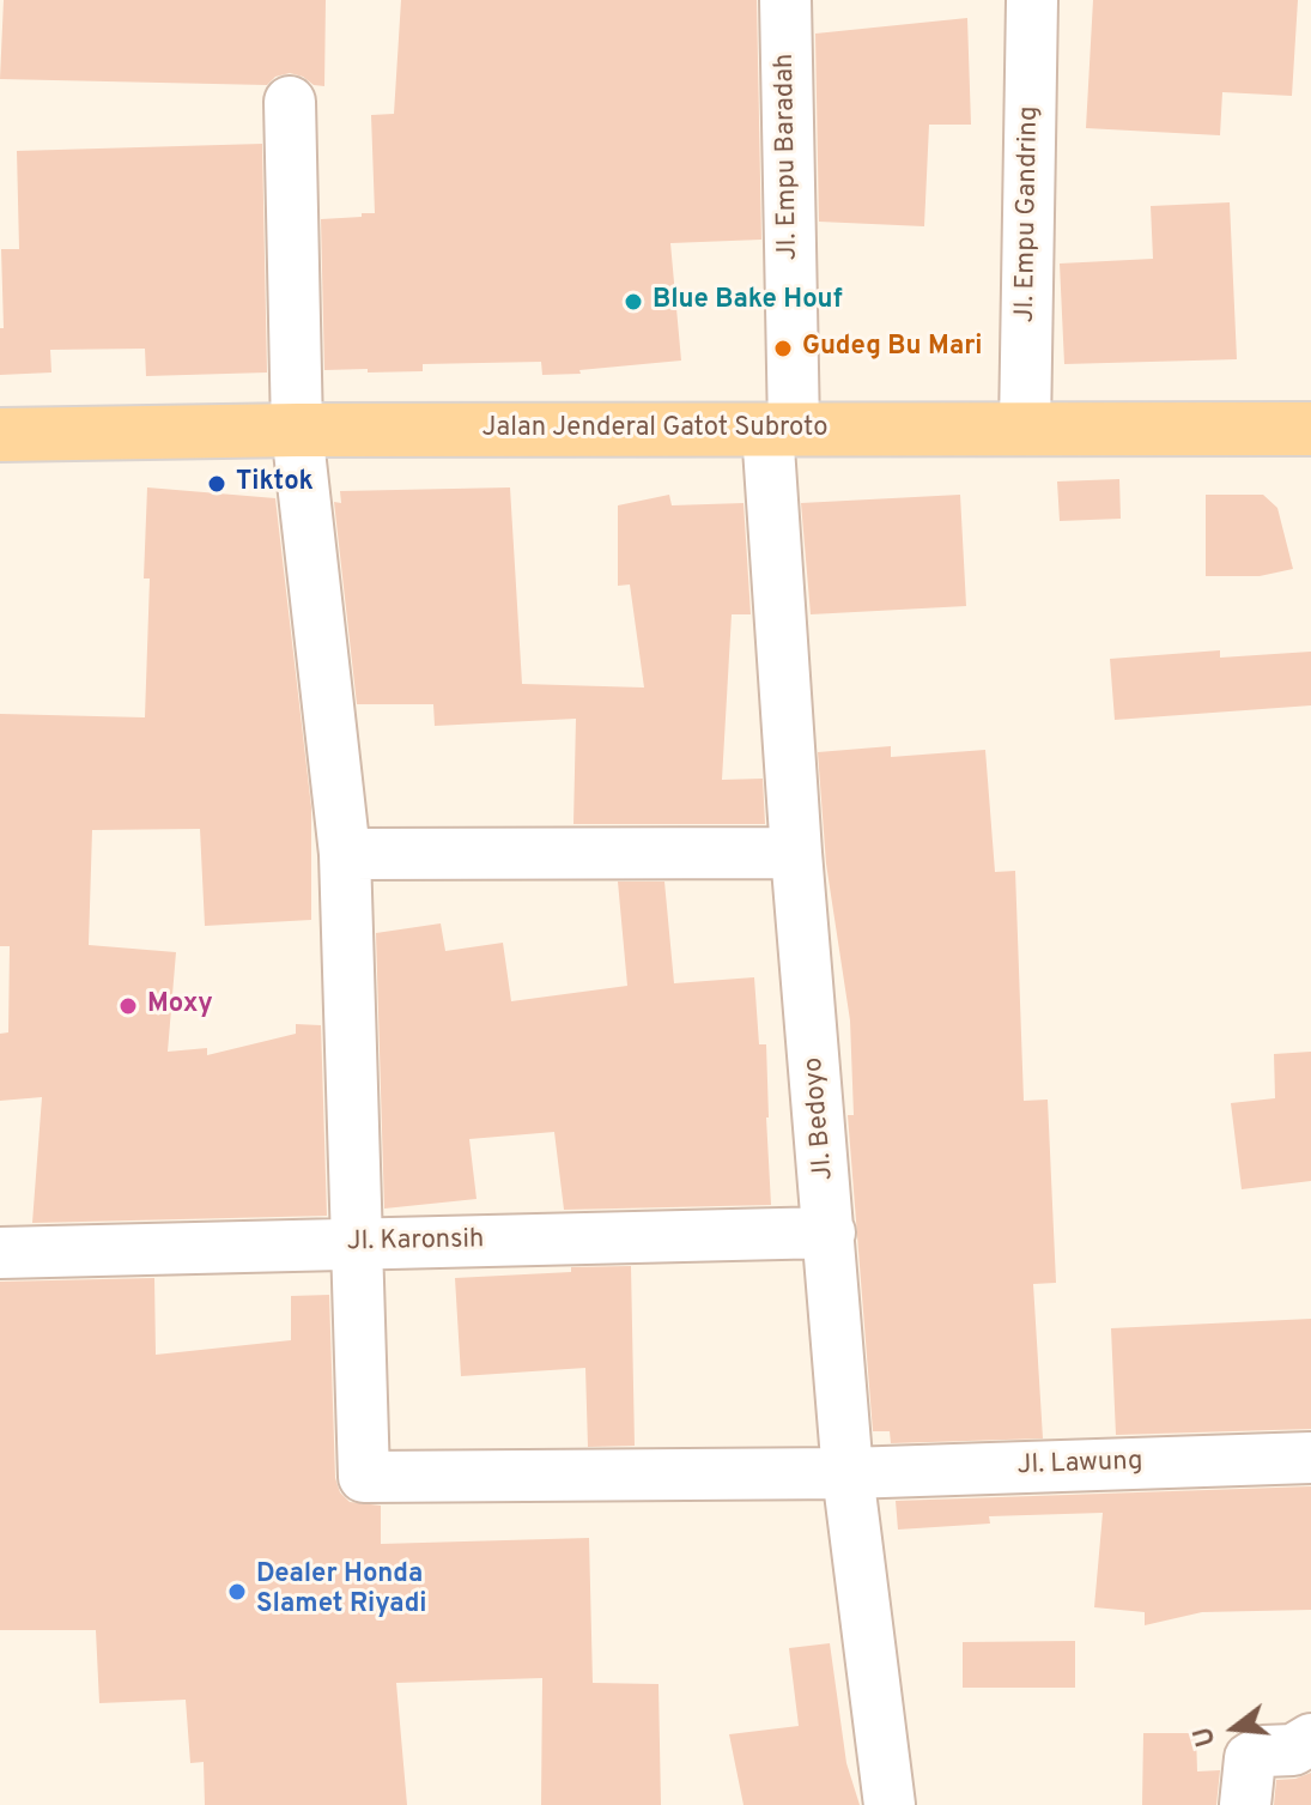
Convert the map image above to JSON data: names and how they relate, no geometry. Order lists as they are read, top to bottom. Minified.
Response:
{"streets":{"main road":["Jalan Jenderal Gatot Subroto"],"street":["Jl. Empu Baradah","Jl. Empu Gandring","Jl. Bedoyo","Jl. Karonsih","Jl. Lawung"]},"crossings":[["Jl. Empu Baradah","Jalan Jenderal Gatot Subroto"],["Jl. Empu Baradah","Jl. Bedoyo"],["Jl. Empu Gandring","Jalan Jenderal Gatot Subroto"],["Jalan Jenderal Gatot Subroto","Jl. Bedoyo"],["Jl. Bedoyo","Jl. Karonsih"],["Jl. Bedoyo","Jl. Lawung"],["Jl. Karonsih","Jl. Lawung"]],"places":["Blue Bake Houf","Gudeg Bu Mari","Tiktok","Moxy","Dealer Honda Slamet Riyadi"],"north":"left"}
